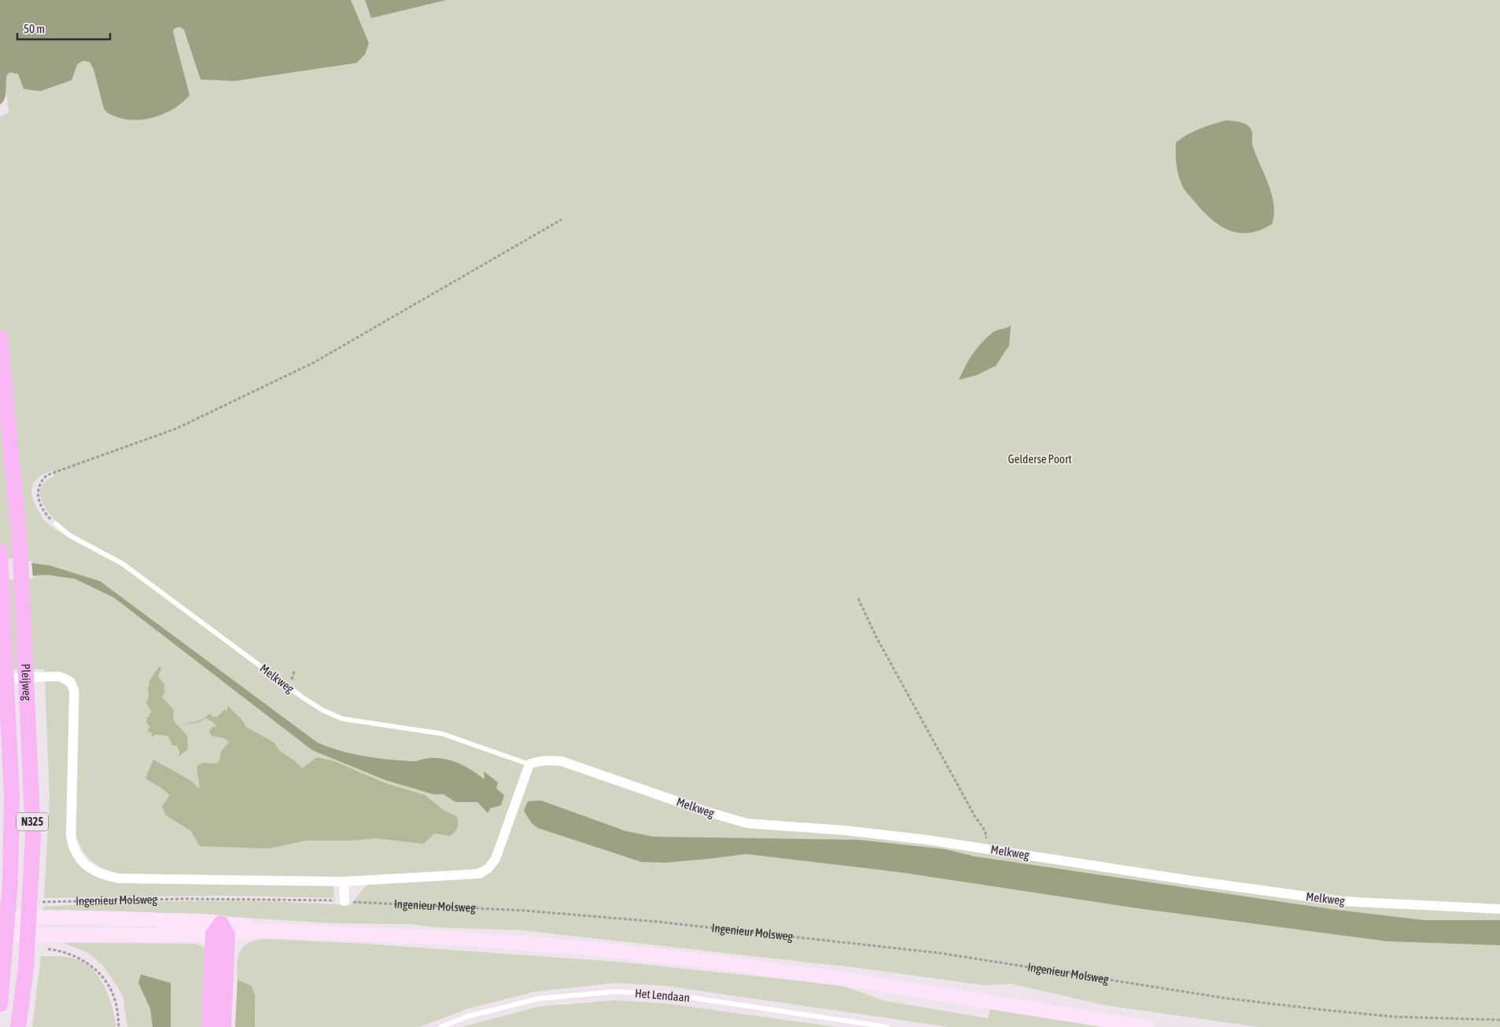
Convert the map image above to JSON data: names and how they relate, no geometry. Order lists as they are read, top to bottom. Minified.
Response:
{"streets":{"highway":["Pleijweg","N325"],"main road":["Ingenieur Molsweg"],"street":["Melkweg"],"lane":["Het Lendaan"]},"crossings":[["Pleijweg","N325"]],"parks":["Gelderse Poort"],"scale_bar":"50 m"}
